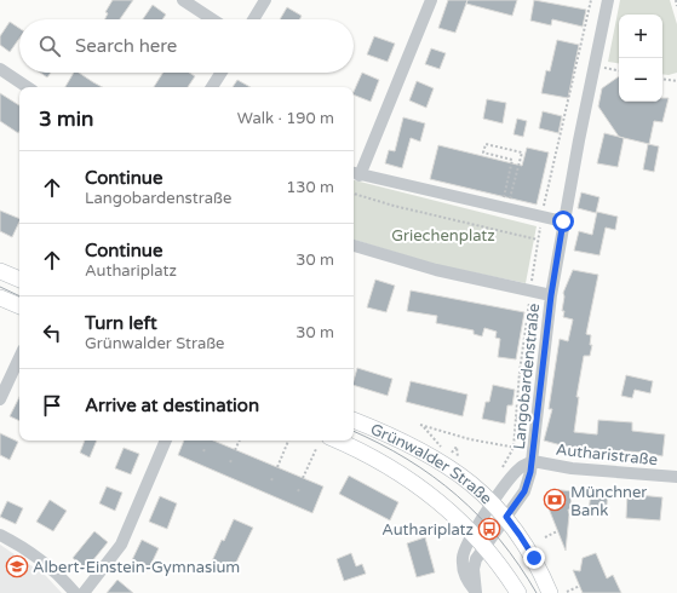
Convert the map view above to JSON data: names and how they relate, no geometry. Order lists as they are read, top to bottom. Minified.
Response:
{"streets":{"main road":["Grünwalder Straße"],"street":["Langobardenstraße","Autharistraße"]},"crossings":[["Langobardenstraße","Autharistraße"]],"parks":["Griechenplatz"],"places":{"bank":["Münchner Bank"],"bus stop":["Authariplatz"],"school or university":["Albert-Einstein-Gymnasium"]},"page":{"map_buttons":["+","−"],"search":"Search here","heading":["3 min","Walk · 190 m"],"list":[["Continue","Langobardenstraße","130 m"],["Continue","Authariplatz","30 m"],["Turn left","Grünwalder Straße","30 m"],"Arrive at destination"]}}
